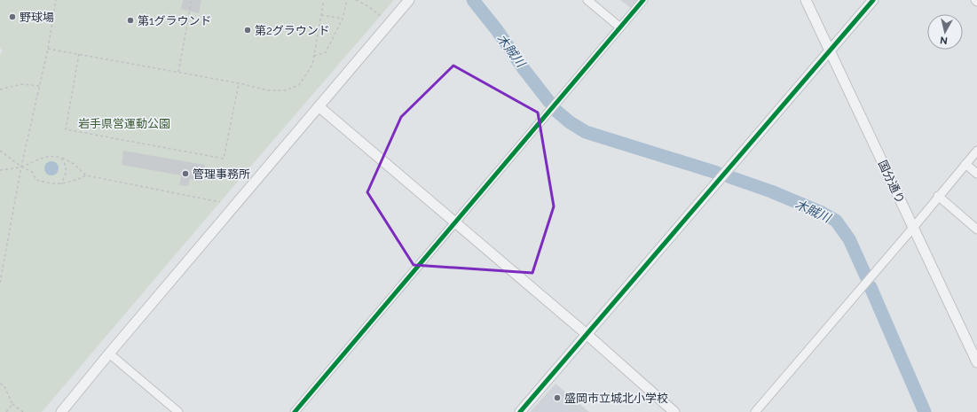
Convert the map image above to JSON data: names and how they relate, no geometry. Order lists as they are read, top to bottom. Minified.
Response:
{"streets":{"street":["国分通り"]},"water":["木賊川"],"parks":["岩手県営運動公園"],"places":["野球場","第1グラウンド","第2グラウンド","管理事務所","盛岡市立城北小学校"],"north":"bottom"}
